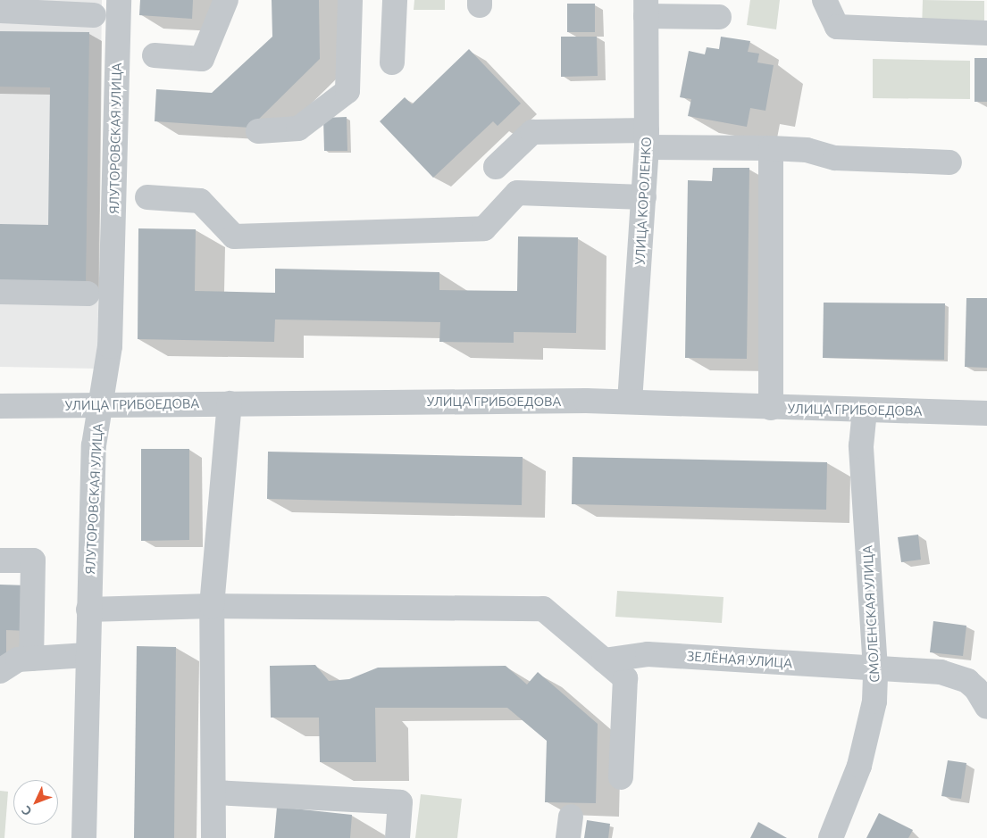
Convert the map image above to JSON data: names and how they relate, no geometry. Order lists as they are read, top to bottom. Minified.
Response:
{"streets":{"street":["ЯЛУТОРОВСКАЯ УЛИЦА","УЛИЦА КОРОЛЕНКО","УЛИЦА ГРИБОЕДОВА","СМОЛЕНСКАЯ УЛИЦА","ЗЕЛЁНАЯ УЛИЦА"]},"crossings":[["ЯЛУТОРОВСКАЯ УЛИЦА","УЛИЦА ГРИБОЕДОВА"],["УЛИЦА КОРОЛЕНКО","УЛИЦА ГРИБОЕДОВА"],["УЛИЦА ГРИБОЕДОВА","СМОЛЕНСКАЯ УЛИЦА"],["СМОЛЕНСКАЯ УЛИЦА","ЗЕЛЁНАЯ УЛИЦА"]],"north":"bottom left"}
